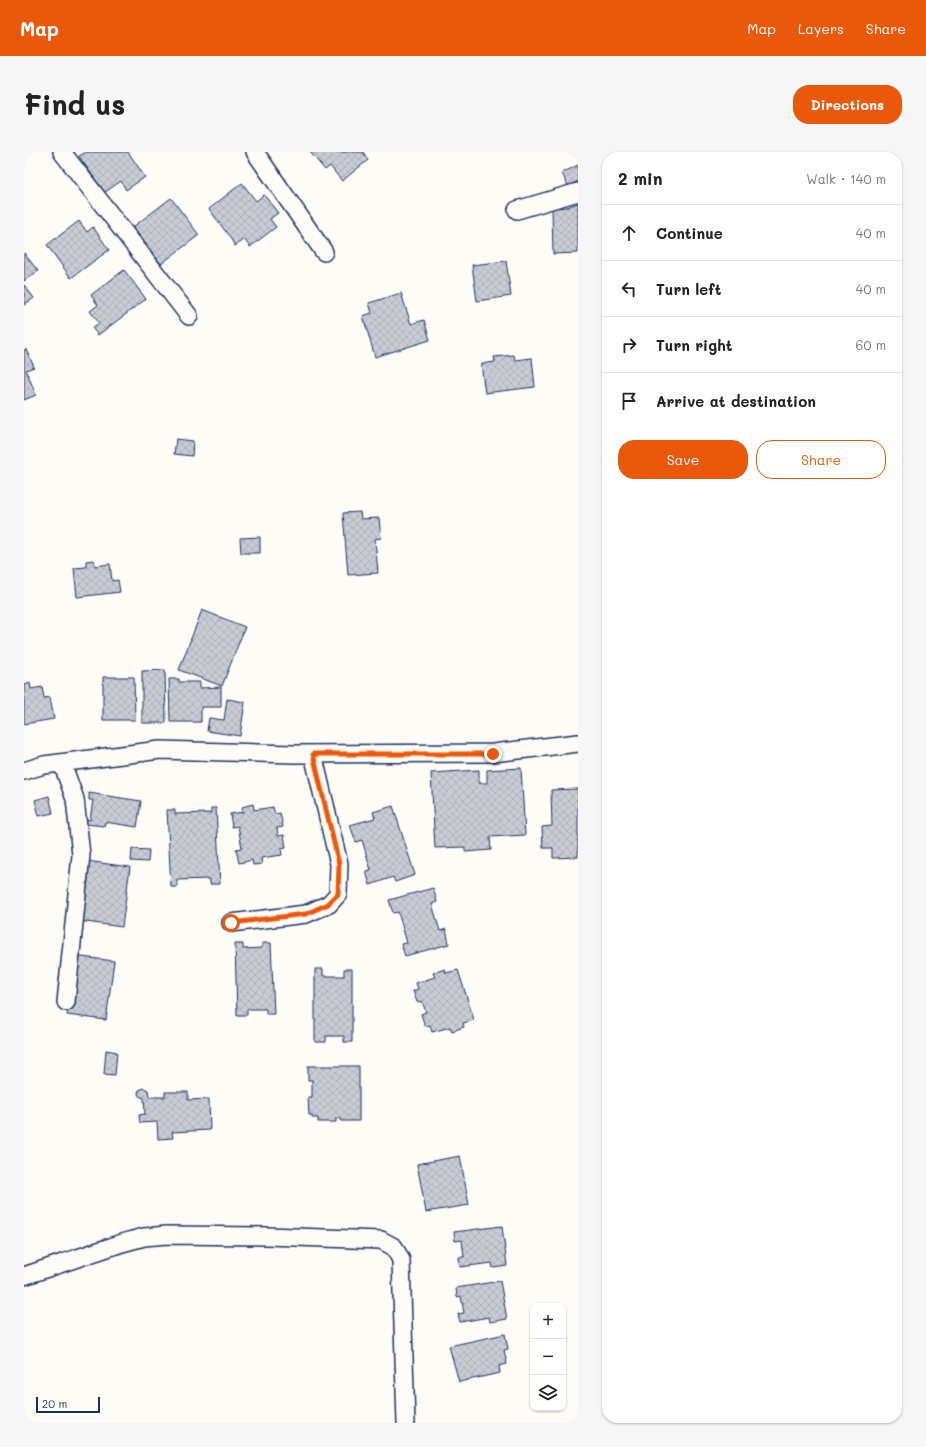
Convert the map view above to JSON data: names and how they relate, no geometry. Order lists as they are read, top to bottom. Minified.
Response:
{"scale_bar":"20 m","page":{"header":"Map","nav":["Map","Layers","Share"],"buttons":["Directions",["Save","Share"]],"title":"Find us","heading":["2 min","Walk · 140 m"],"list":[["Continue","40 m"],["Turn left","40 m"],["Turn right","60 m"],"Arrive at destination"],"map_buttons":["+","−"],"scale":"20 m"}}
